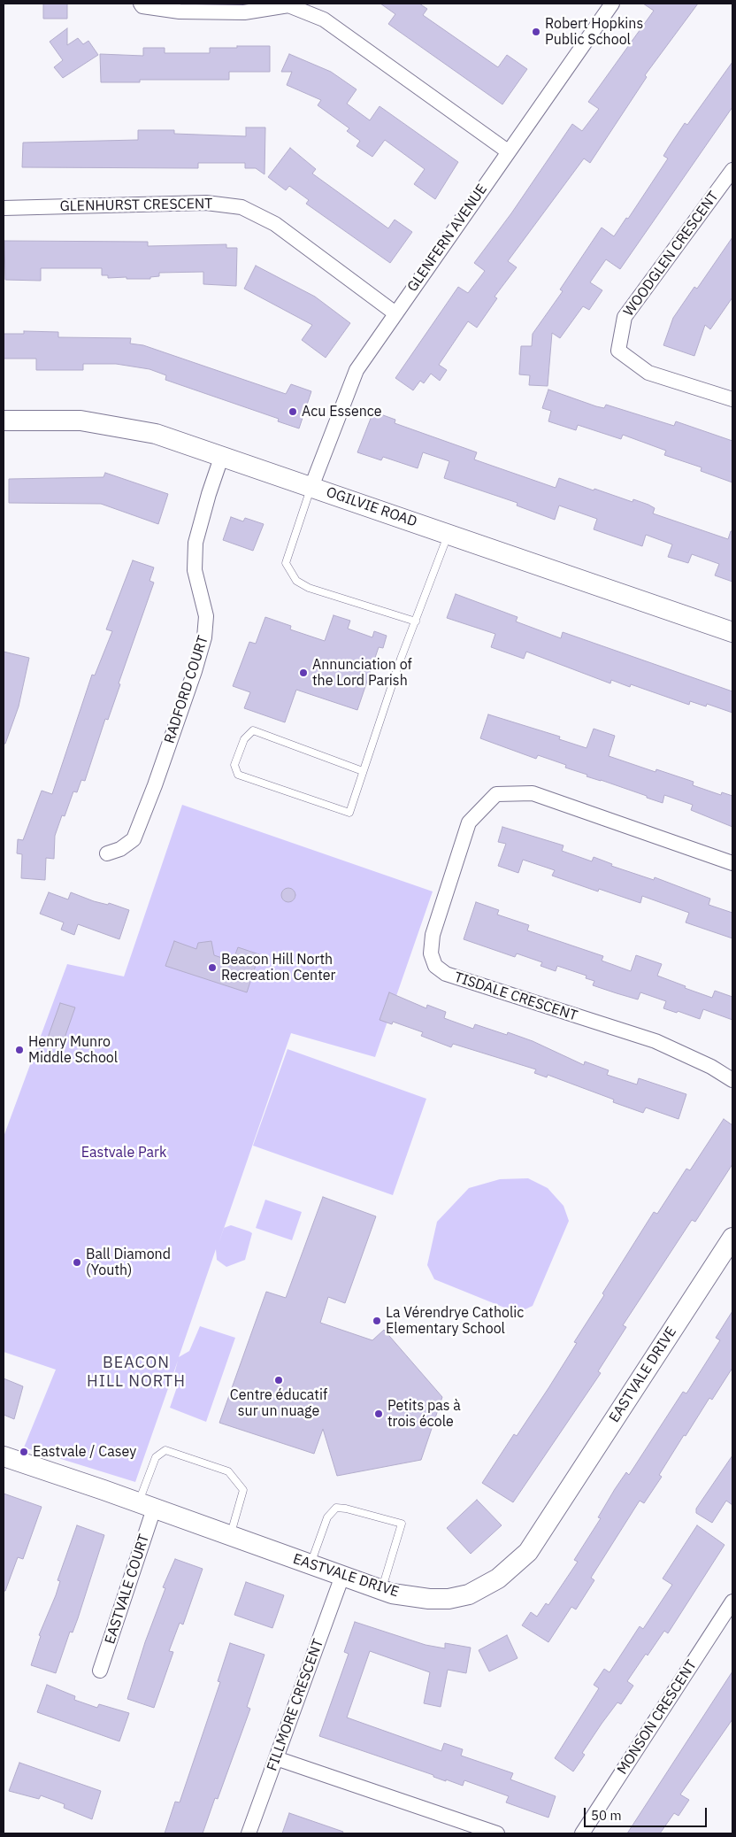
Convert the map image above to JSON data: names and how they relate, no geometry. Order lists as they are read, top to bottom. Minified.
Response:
{"streets":{"street":["GLENHURST CRESCENT","GLENFERN AVENUE","WOODGLEN CRESCENT","OGILVIE ROAD","RADFORD COURT","TISDALE CRESCENT","EASTVALE DRIVE","EASTVALE COURT","FILLMORE CRESCENT","MONSON CRESCENT"]},"crossings":[["GLENHURST CRESCENT","GLENFERN AVENUE"],["GLENFERN AVENUE","OGILVIE ROAD"],["OGILVIE ROAD","RADFORD COURT"],["EASTVALE DRIVE","EASTVALE COURT"],["EASTVALE DRIVE","FILLMORE CRESCENT"]],"districts":["BEACON HILL NORTH"],"parks":["Eastvale Park"],"places":["Robert Hopkins Public School","Acu Essence","Annunciation of the Lord Parish","Beacon Hill North Recreation Center","Henry Munro Middle School","Ball Diamond (Youth)","La Vérendrye Catholic Elementary School","Centre éducatif sur un nuage","Petits pas à trois école","Eastvale / Casey"],"scale_bar":"50 m"}
